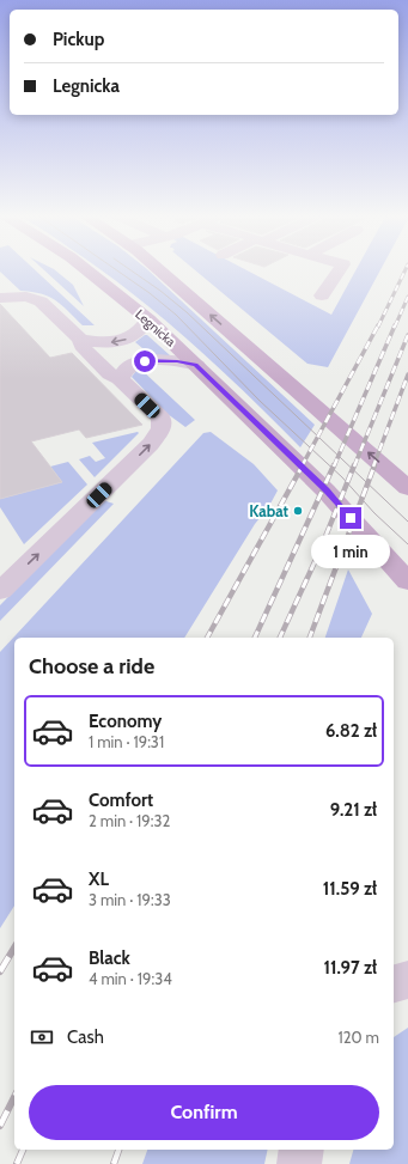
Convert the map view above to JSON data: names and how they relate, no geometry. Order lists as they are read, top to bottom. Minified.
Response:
{"streets":{"main road":["Legnicka"]},"places":["Kabat"],"page":{"banner":["Pickup","Legnicka"],"bubble":"1 min","heading":"Choose a ride","list":[{"name":"Economy","note":"1 min · 19:31","value":"6.82 zł"},{"name":"Comfort","note":"2 min · 19:32","value":"9.21 zł"},{"name":"XL","note":"3 min · 19:33","value":"11.59 zł"},{"name":"Black","note":"4 min · 19:34","value":"11.97 zł"}],"pay":["Cash","120 m"],"buttons":"Confirm"}}
